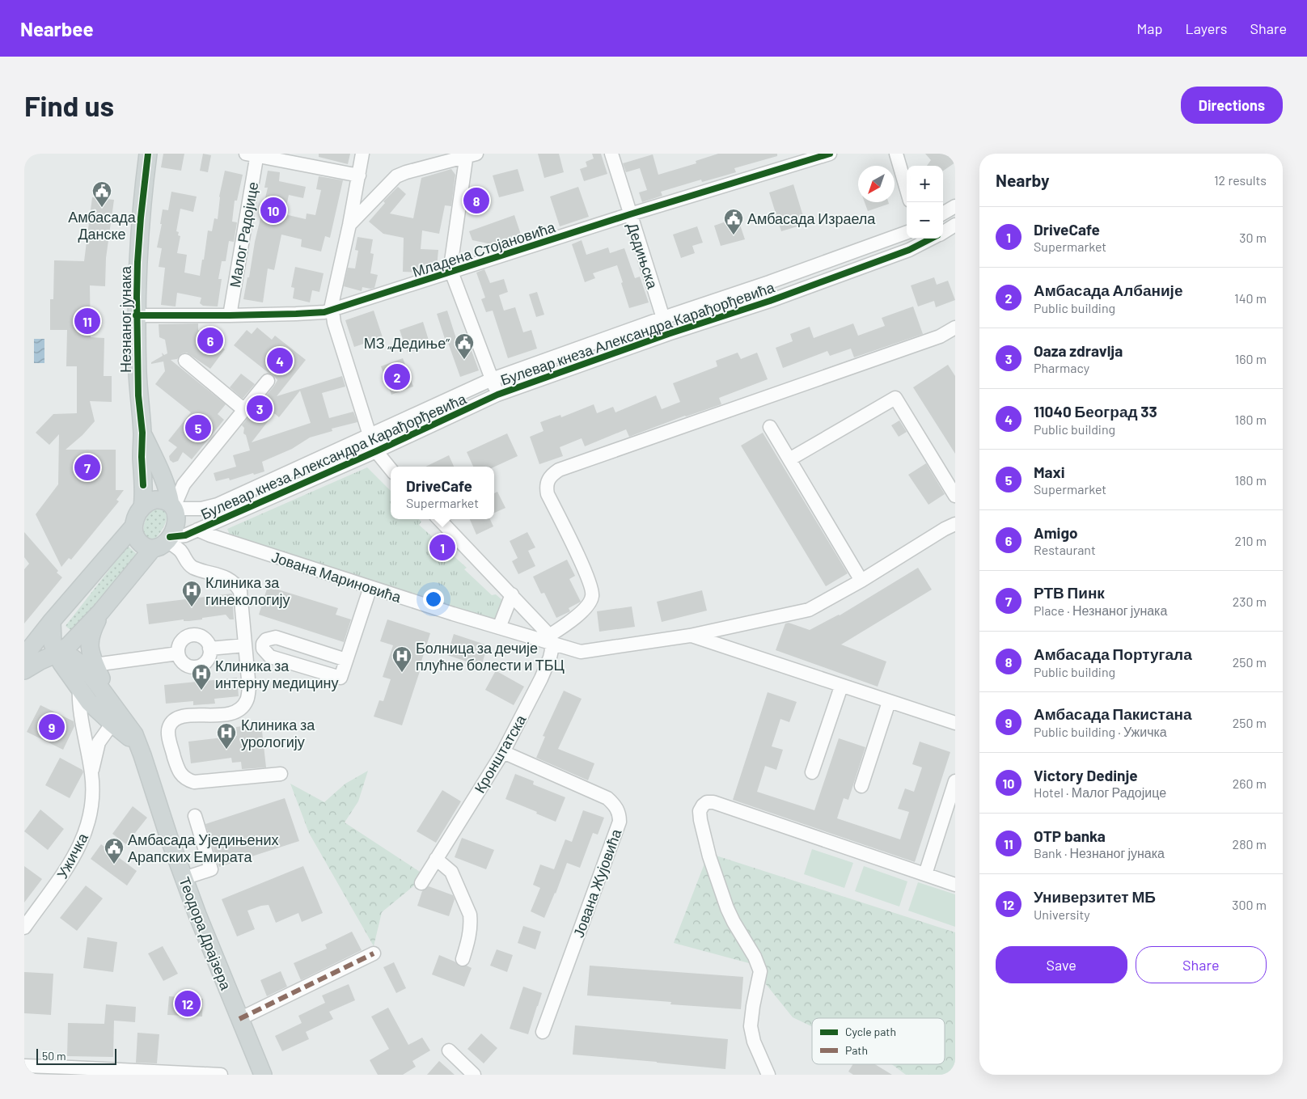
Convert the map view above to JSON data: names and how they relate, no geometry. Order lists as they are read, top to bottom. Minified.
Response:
{"streets":{"main road":["Незнаног јунака","Теодора Драјзера"],"street":["Малог Радојице","Младена Стојановића","Дедињска","Булевар кнеза Александра Карађорђевића","Јована Мариновића","Кронштатска","Ужичка","Јована Жујовића"]},"crossings":[["Малог Радојице","Младена Стојановића"],["Младена Стојановића","Дедињска"],["Младена Стојановића","Незнаног јунака"],["Дедињска","Булевар кнеза Александра Карађорђевића"],["Незнаног јунака","Булевар кнеза Александра Карађорђевића"],["Булевар кнеза Александра Карађорђевића","Јована Мариновића"],["Јована Мариновића","Кронштатска"],["Кронштатска","Јована Жујовића"],["Ужичка","Теодора Драјзера"]],"places":{"public building":["Амбасада Данске","Амбасада Израела","МЗ „Дедиње”","Амбасада Уједињених Арапских Емирата"],"hospital":["Клиника за гинекологију","Болница за дечије плућне болести и ТБЦ","Клиника за интерну медицину","Клиника за урологију"]},"legend":["Cycle path","Path"],"scale_bar":"50 m","north":"bottom left","page":{"header":"Nearbee","nav":["Map","Layers","Share"],"buttons":["Directions",["Save","Share"]],"title":"Find us","heading":["Nearby","12 results"],"map_buttons":["+","−"],"pins":["8","10","11","6","4","2","3","5","7","1","9","12"],"list":[{"mark":"1","name":"DriveCafe","note":"Supermarket","value":"30 m"},{"mark":"2","name":"Амбасада Албаније","note":"Public building","value":"140 m"},{"mark":"3","name":"Oaza zdravlja","note":"Pharmacy","value":"160 m"},{"mark":"4","name":"11040 Београд 33","note":"Public building","value":"180 m"},{"mark":"5","name":"Maxi","note":"Supermarket","value":"180 m"},{"mark":"6","name":"Amigo","note":"Restaurant","value":"210 m"},{"mark":"7","name":"РТВ Пинк","note":"Place · Незнаног јунака","value":"230 m"},{"mark":"8","name":"Амбасада Португала","note":"Public building","value":"250 m"},{"mark":"9","name":"Амбасада Пакистана","note":"Public building · Ужичка","value":"250 m"},{"mark":"10","name":"Victory Dedinje","note":"Hotel · Малог Радојице","value":"260 m"},{"mark":"11","name":"OTP banka","note":"Bank · Незнаног јунака","value":"280 m"},{"mark":"12","name":"Универзитет МБ","note":"University","value":"300 m"}],"popup":["DriveCafe","Supermarket"],"scale":"50 m"}}
